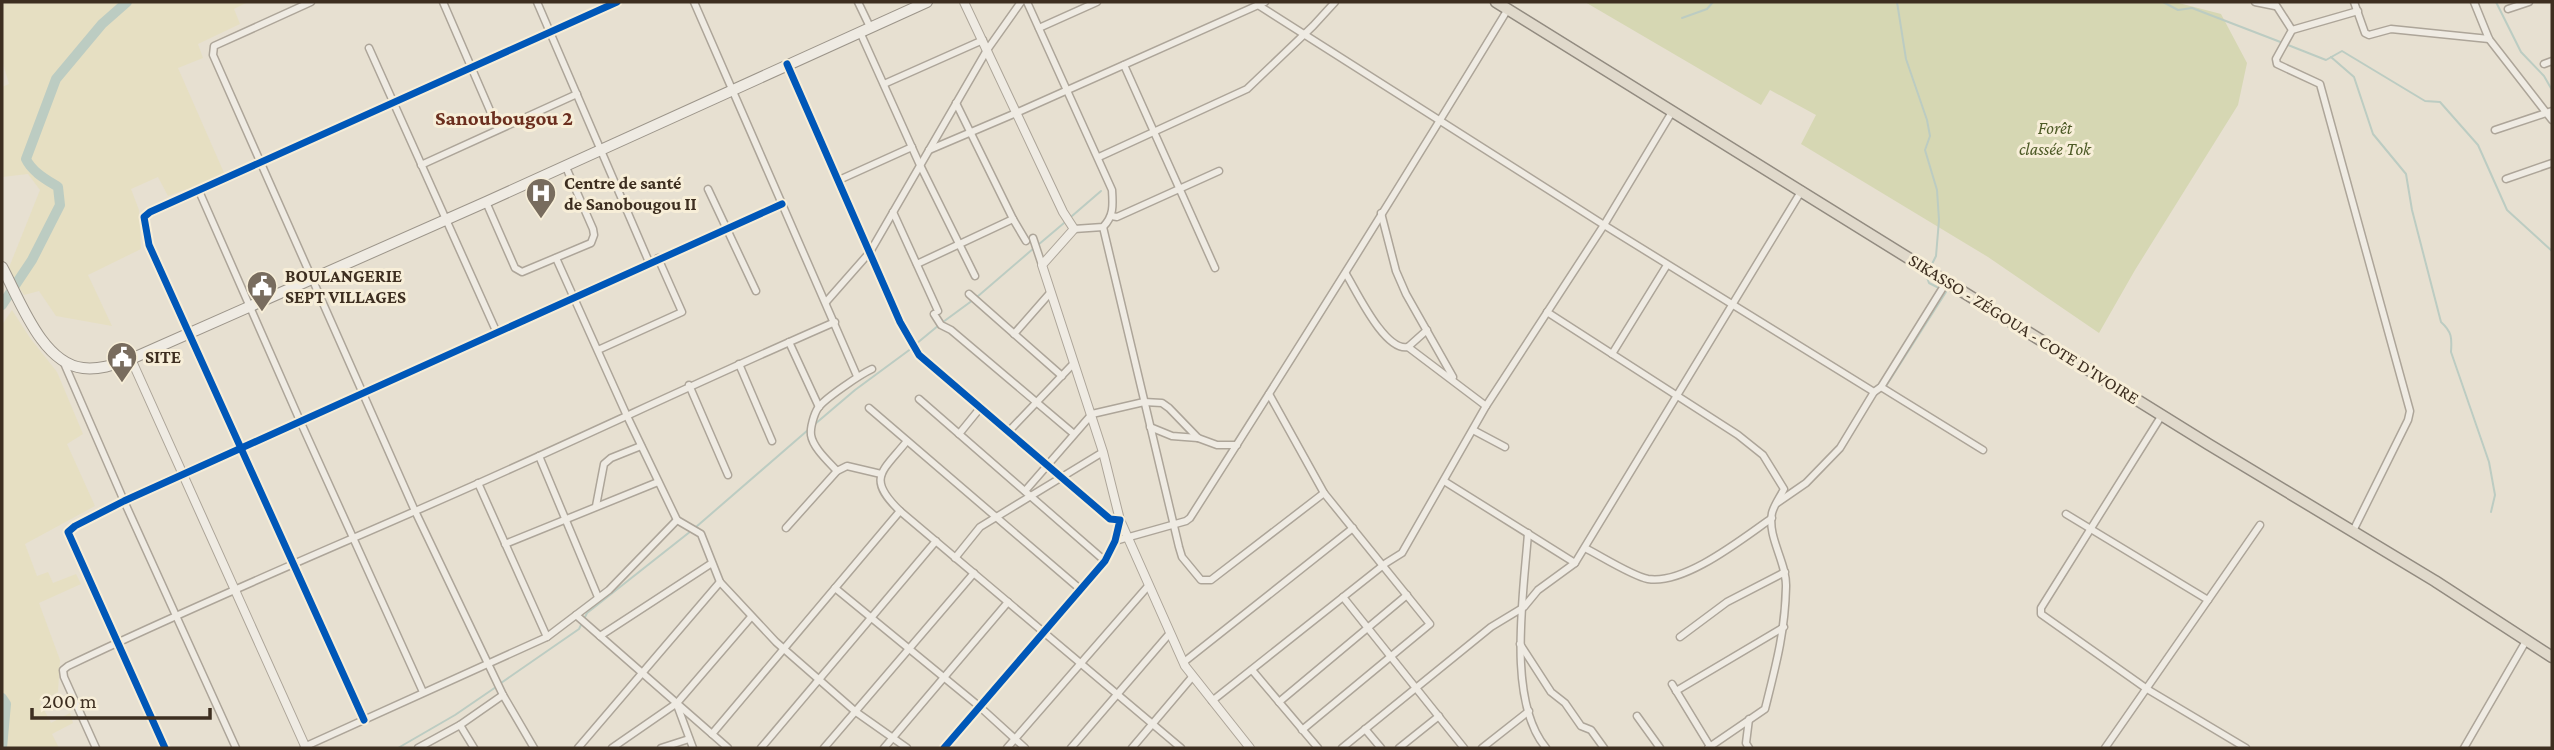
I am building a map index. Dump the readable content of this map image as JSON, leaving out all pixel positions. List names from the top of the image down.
{
  "streets": {
    "highway": ["SIKASSO - ZÉGOUA - COTE D'IVOIRE"]
  },
  "districts": ["Sanoubougou 2"],
  "parks": ["Forêt classée Tok"],
  "places": {
    "hospital": ["Centre de santé de Sanobougou II"],
    "public building": ["BOULANGERIE SEPT VILLAGES", "SITE"]
  },
  "scale_bar": "200 m"
}
